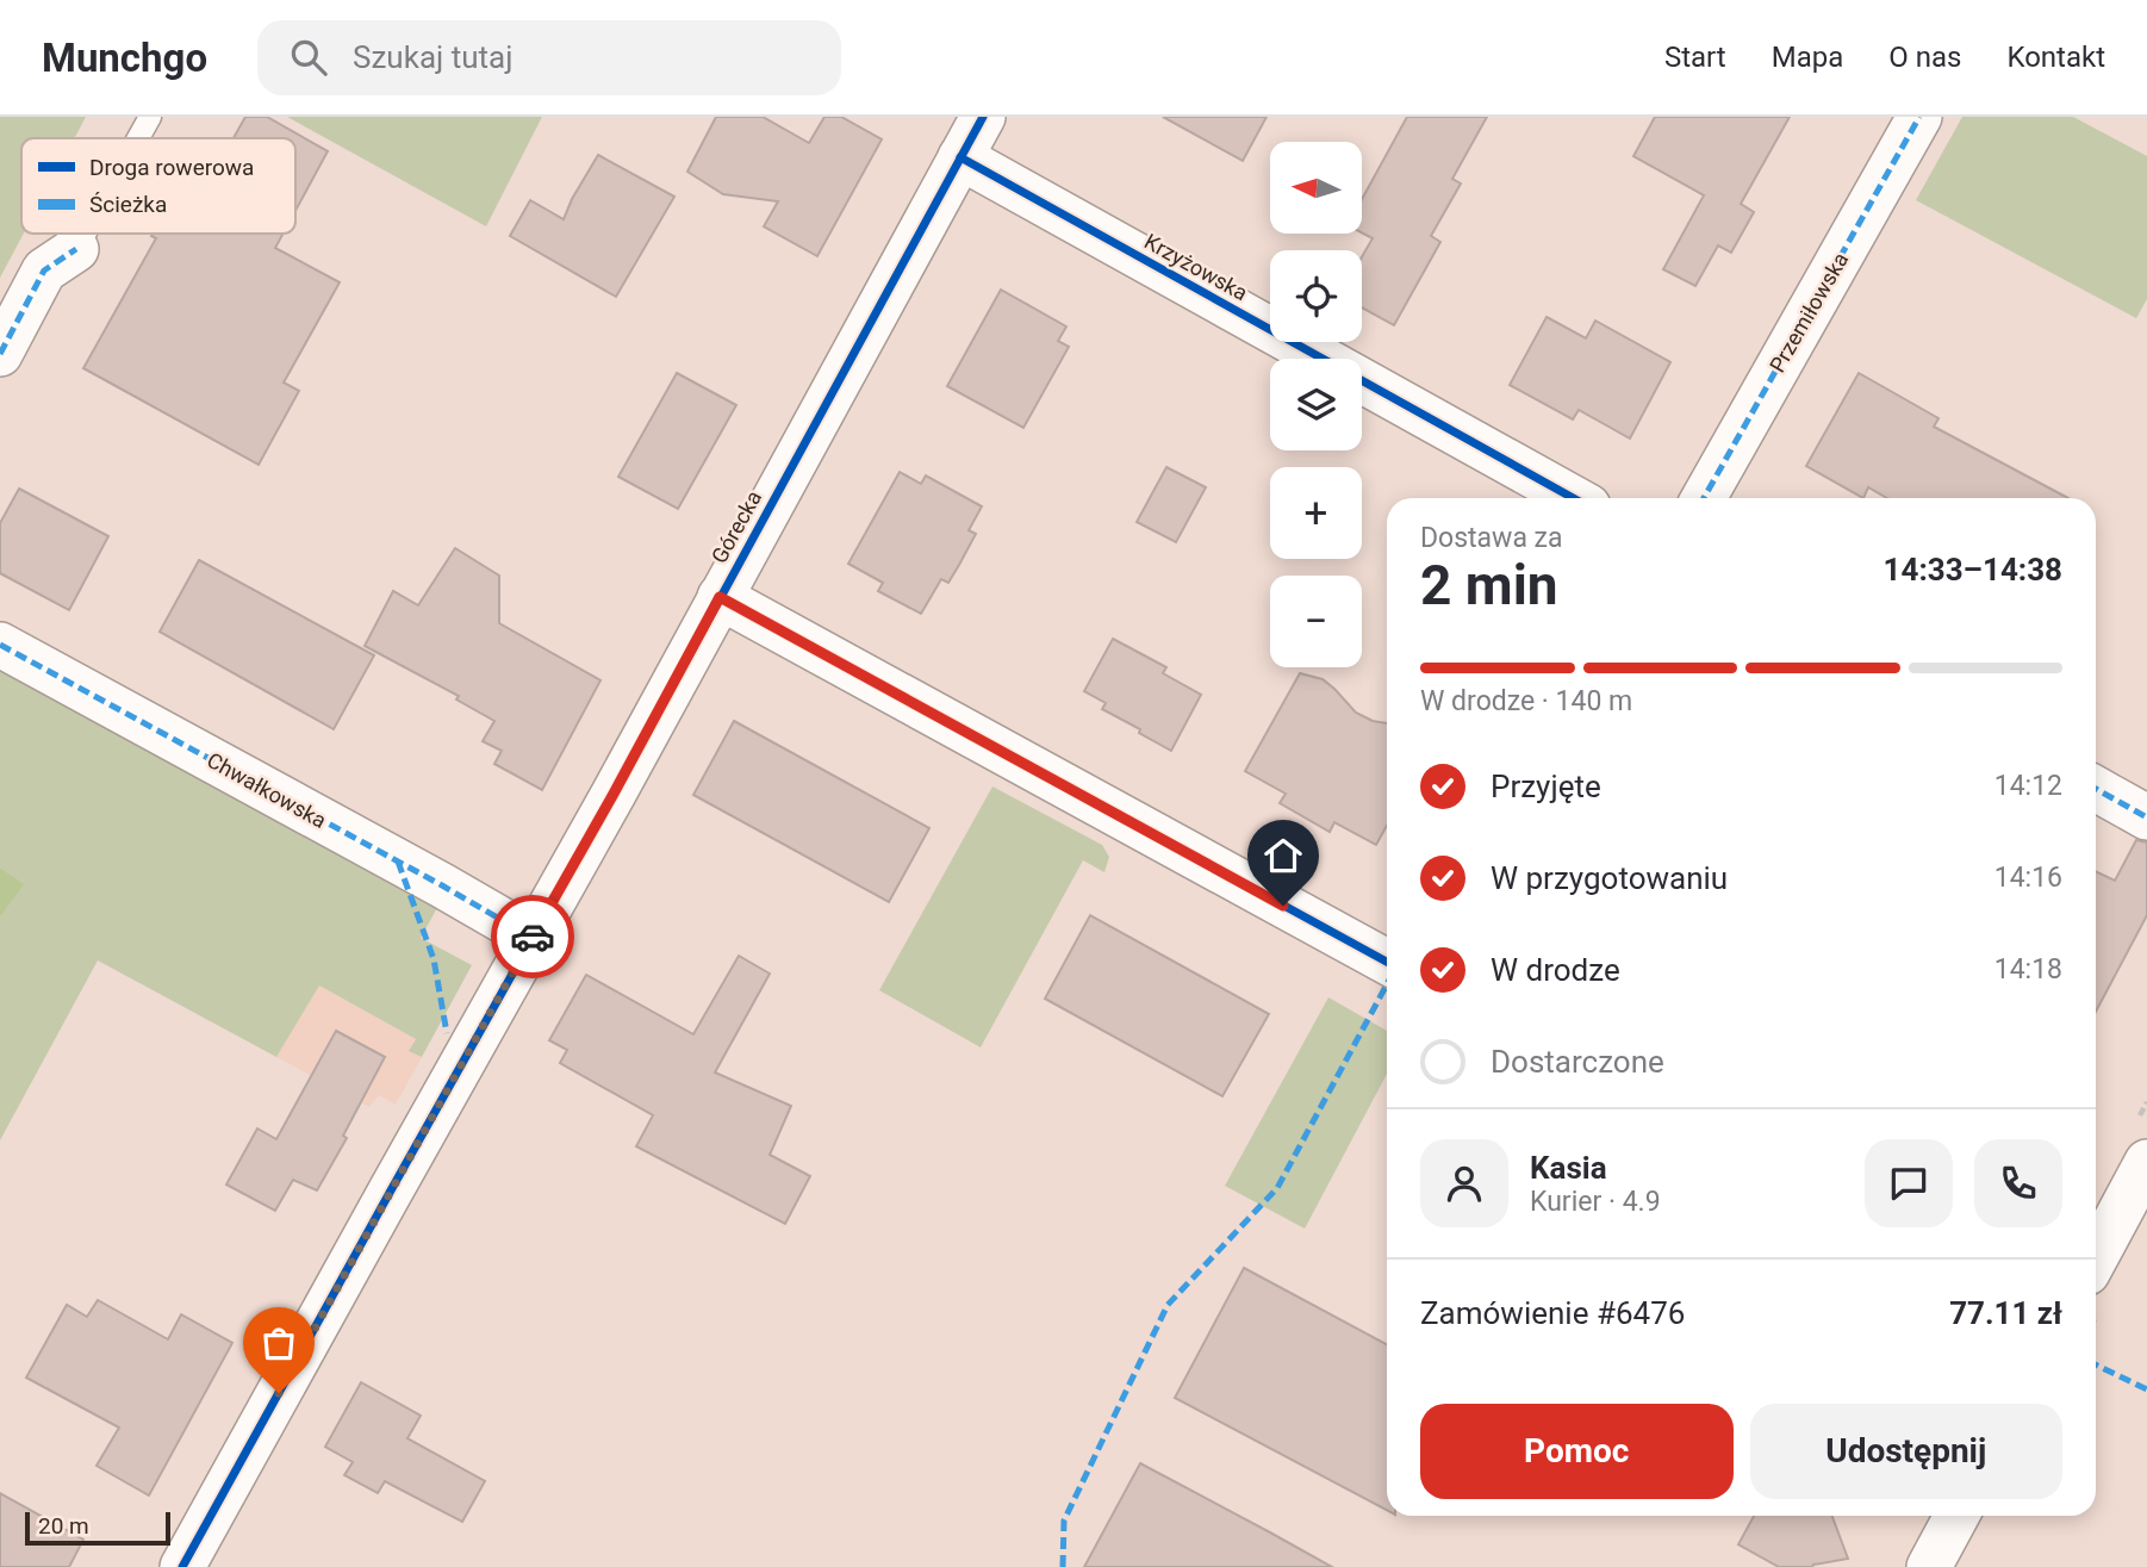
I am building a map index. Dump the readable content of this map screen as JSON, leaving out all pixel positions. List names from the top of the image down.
{
  "streets": {
    "street": [
      "Krzyżowska",
      "Przemiłowska",
      "Górecka",
      "Chwałkowska"
    ]
  },
  "crossings": [
    ["Krzyżowska", "Górecka"],
    ["Górecka", "Chwałkowska"]
  ],
  "legend": ["Droga rowerowa", "Ścieżka"],
  "scale_bar": "20 m",
  "north": "left",
  "page": {
    "header": "Munchgo",
    "search": "Szukaj tutaj",
    "nav": [
      "Start",
      "Mapa",
      "O nas",
      "Kontakt"
    ],
    "map_buttons": ["+", "−"],
    "heading": ["2 min", "Dostawa za", "14:33–14:38"],
    "panel": [
      "Kasia",
      "Kurier · 4.9",
      "Zamówienie #6476",
      "77.11 zł"
    ],
    "bar": "W drodze · 140 m",
    "list": [
      ["Przyjęte", "14:12"],
      ["W przygotowaniu", "14:16"],
      ["W drodze", "14:18"],
      "Dostarczone"
    ],
    "buttons": ["Pomoc", "Udostępnij"],
    "scale": "20 m"
  }
}
